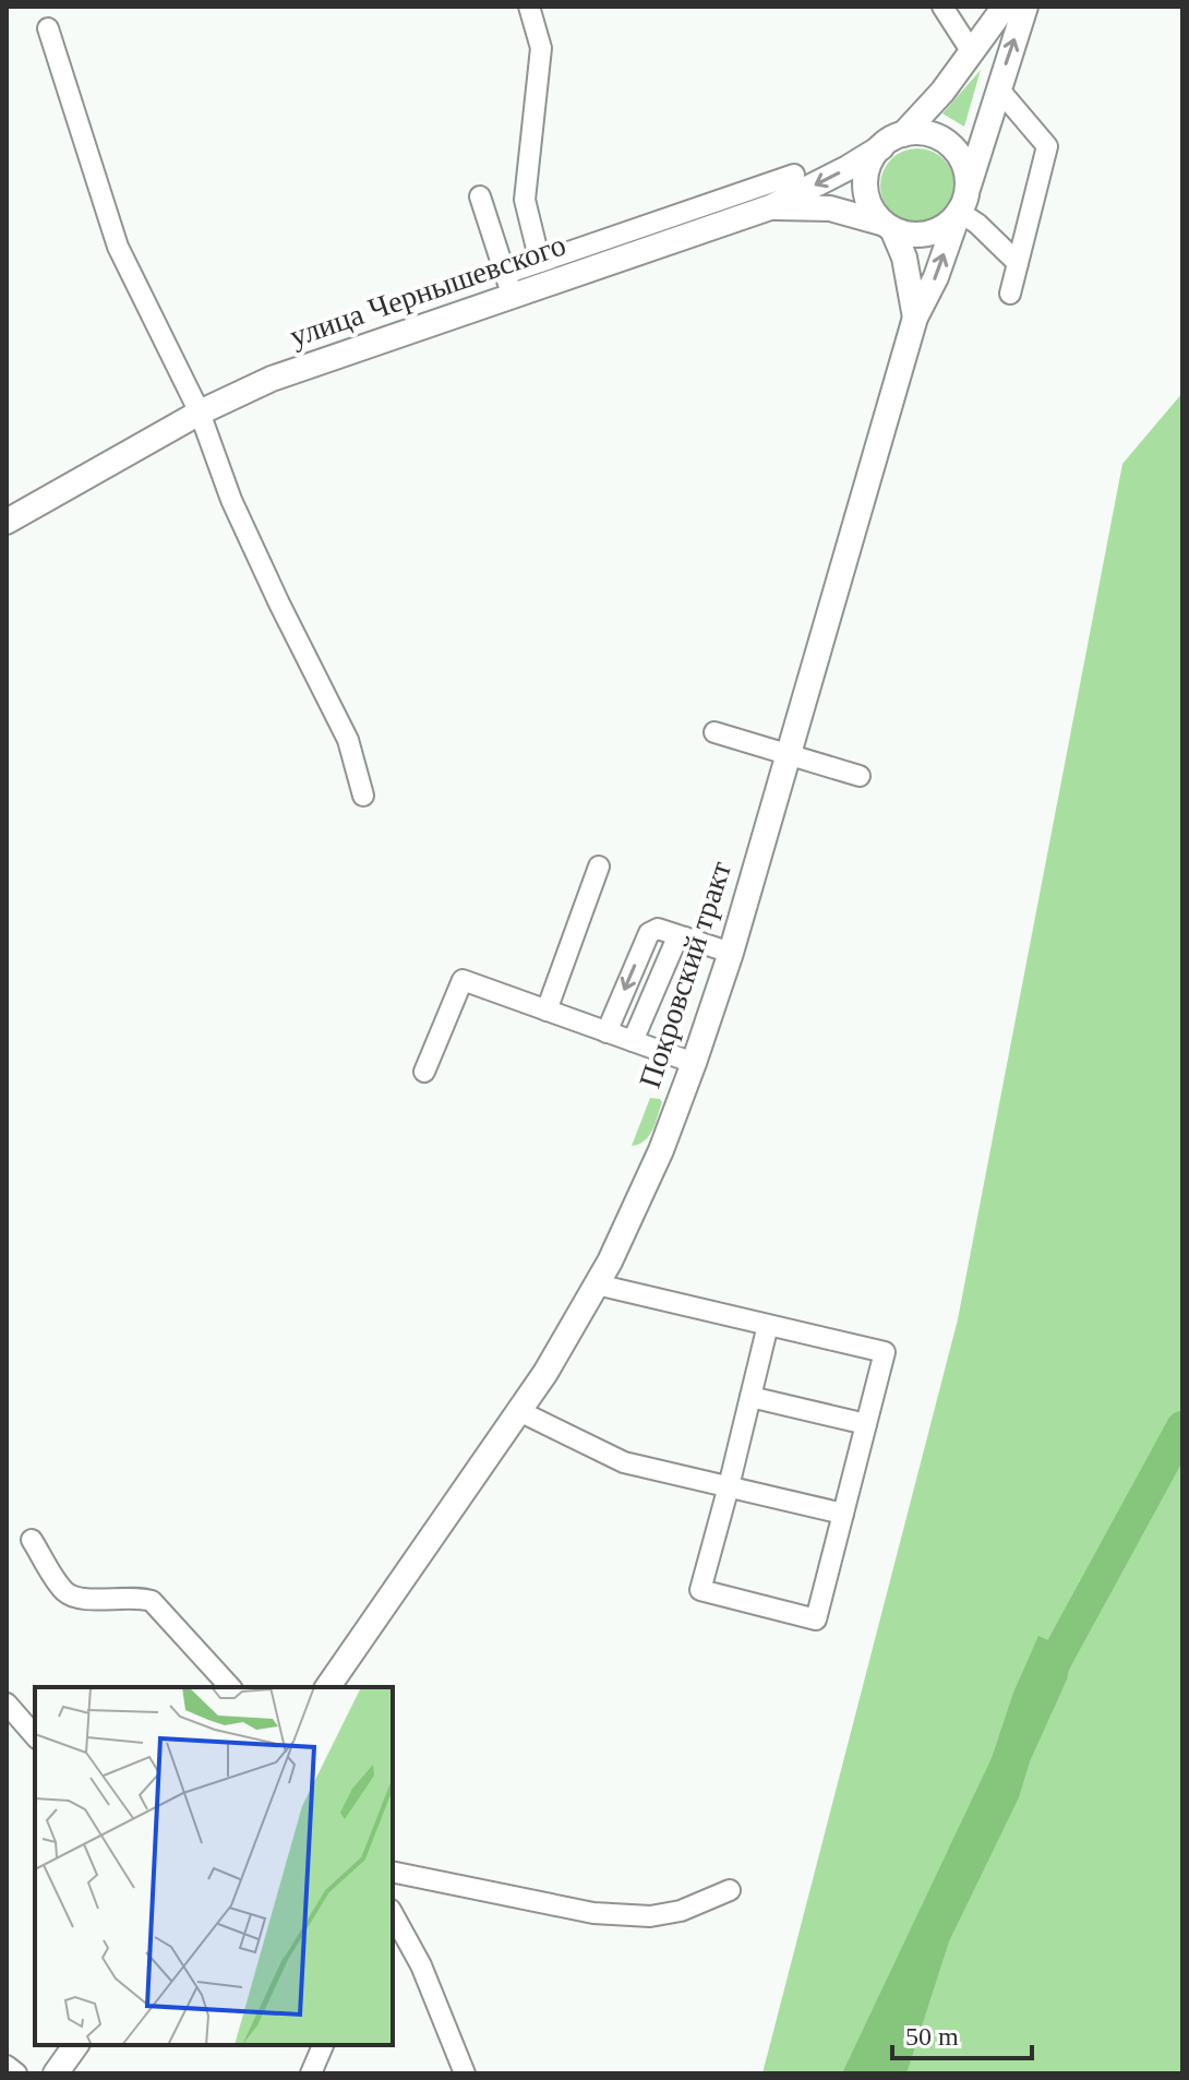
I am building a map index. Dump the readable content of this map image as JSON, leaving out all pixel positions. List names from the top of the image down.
{
  "streets": {
    "main road": ["улица Чернышевского", "Покровский тракт"]
  },
  "crossings": [
    ["улица Чернышевского", "Покровский тракт"]
  ],
  "scale_bar": "50 m"
}
